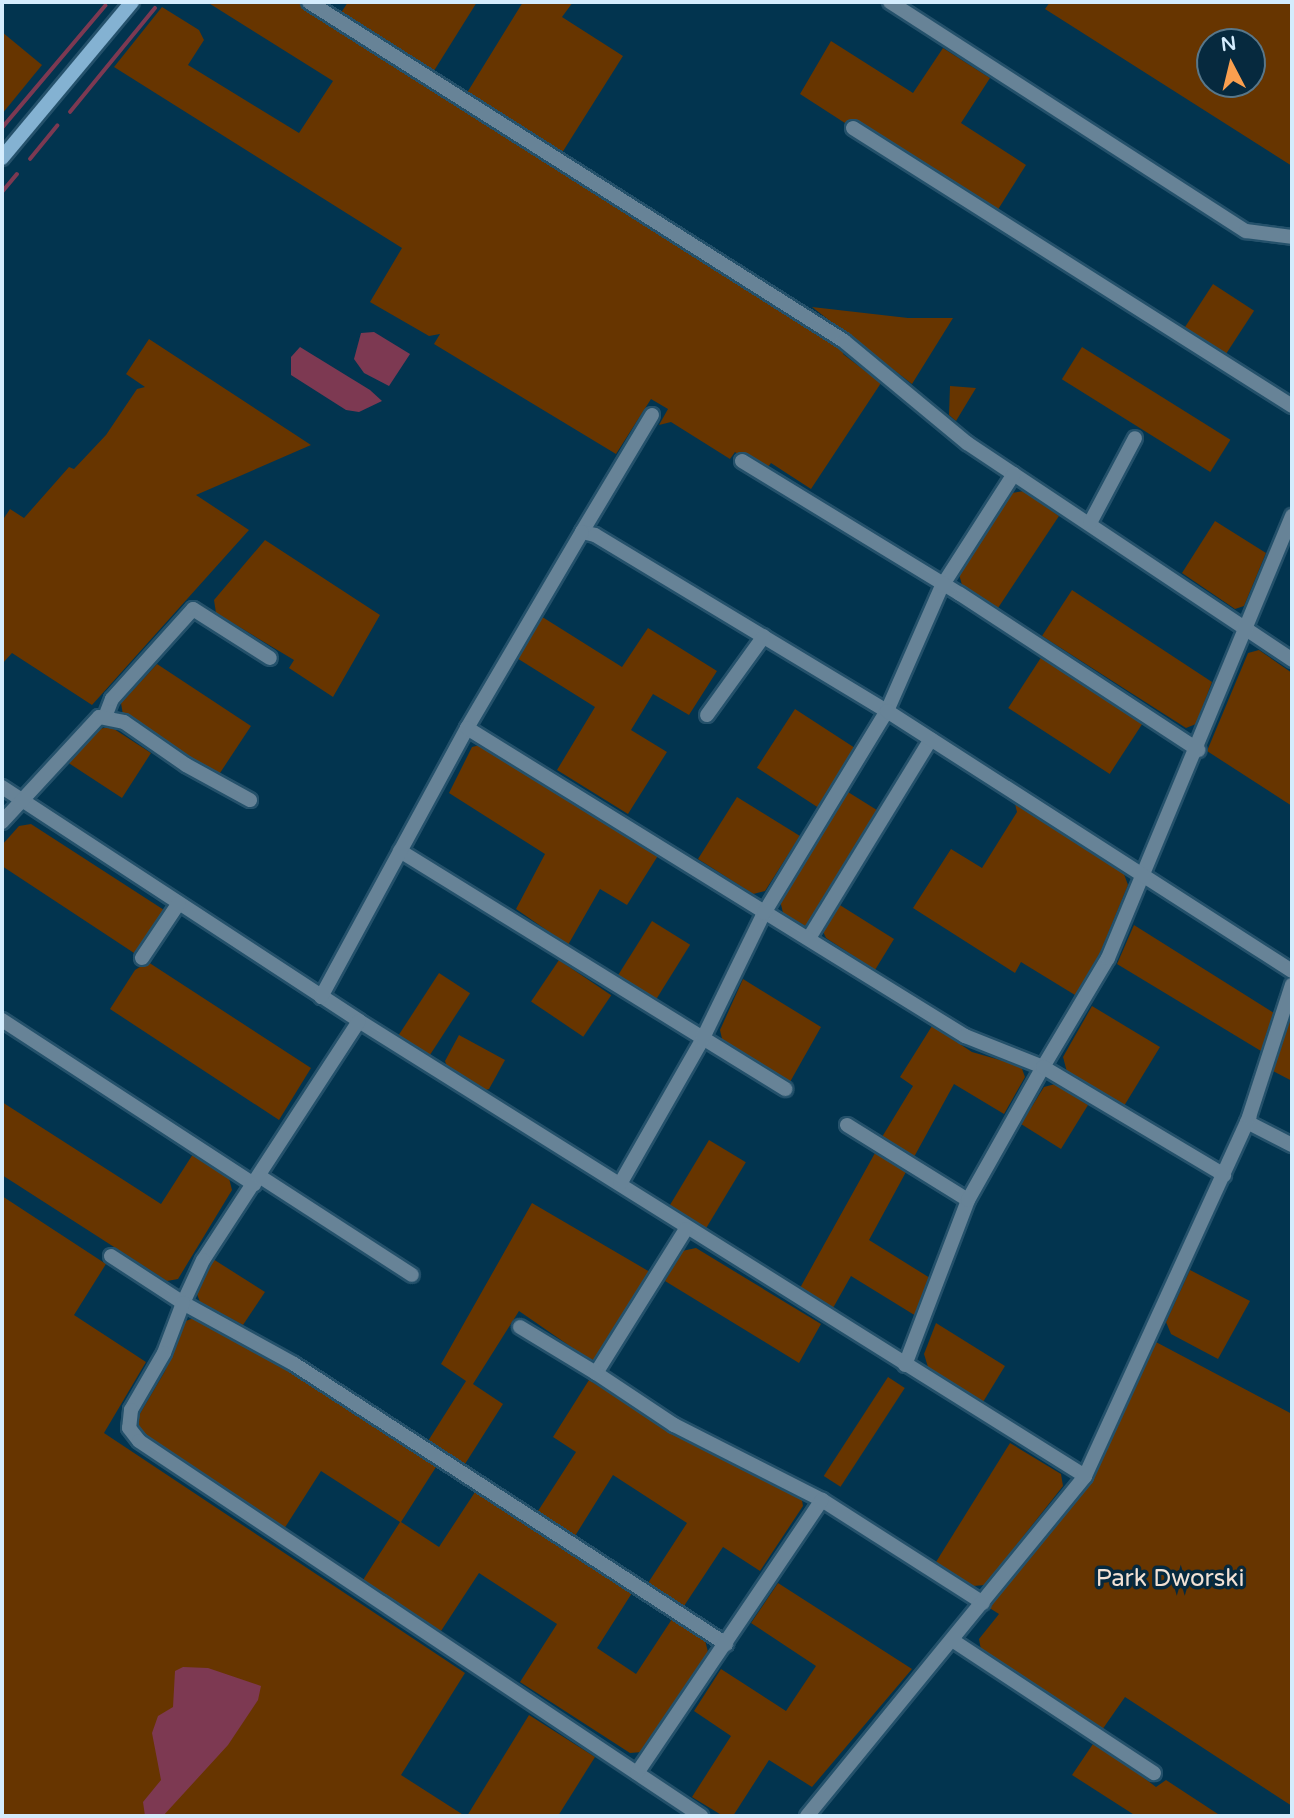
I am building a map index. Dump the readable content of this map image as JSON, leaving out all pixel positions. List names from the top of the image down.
{
  "parks": ["Park Dworski"],
  "north": "top"
}
